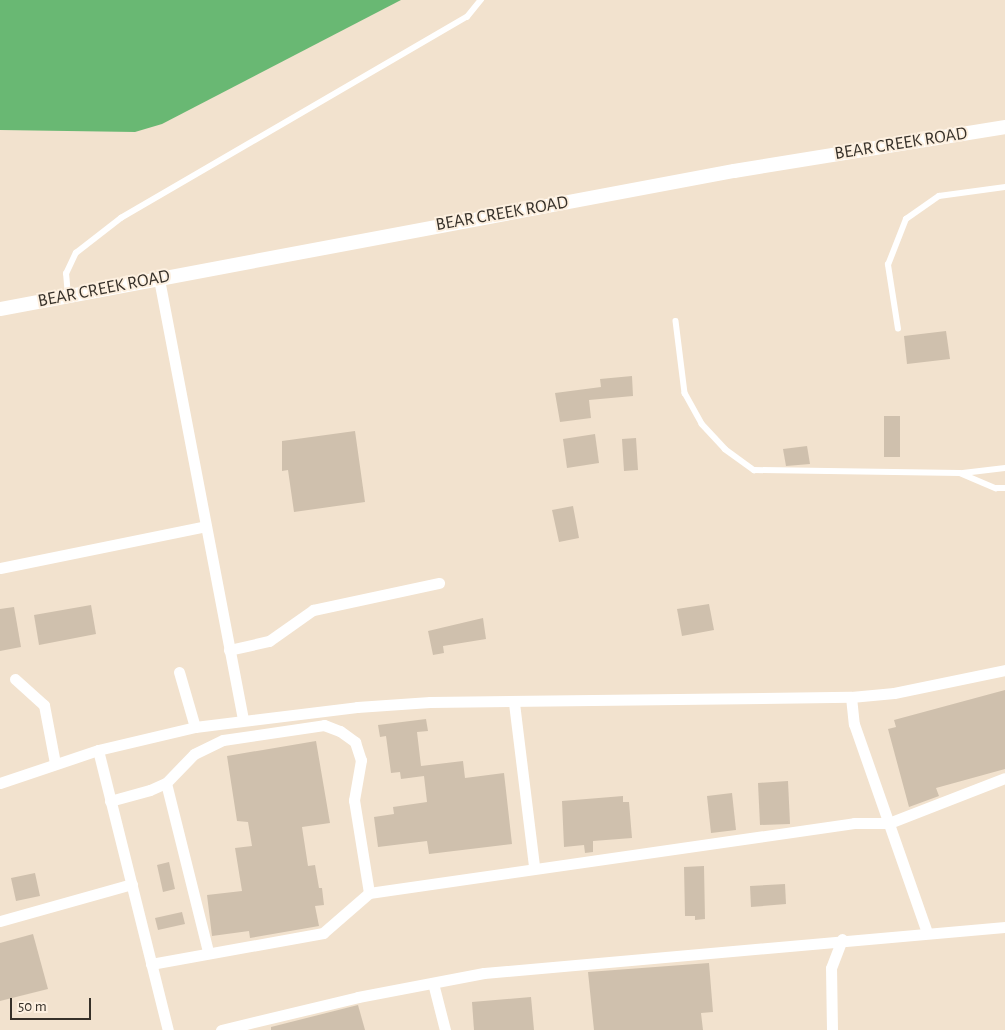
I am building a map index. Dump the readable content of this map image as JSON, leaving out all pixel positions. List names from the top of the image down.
{
  "streets": {
    "street": ["BEAR CREEK ROAD"]
  },
  "scale_bar": "50 m"
}
